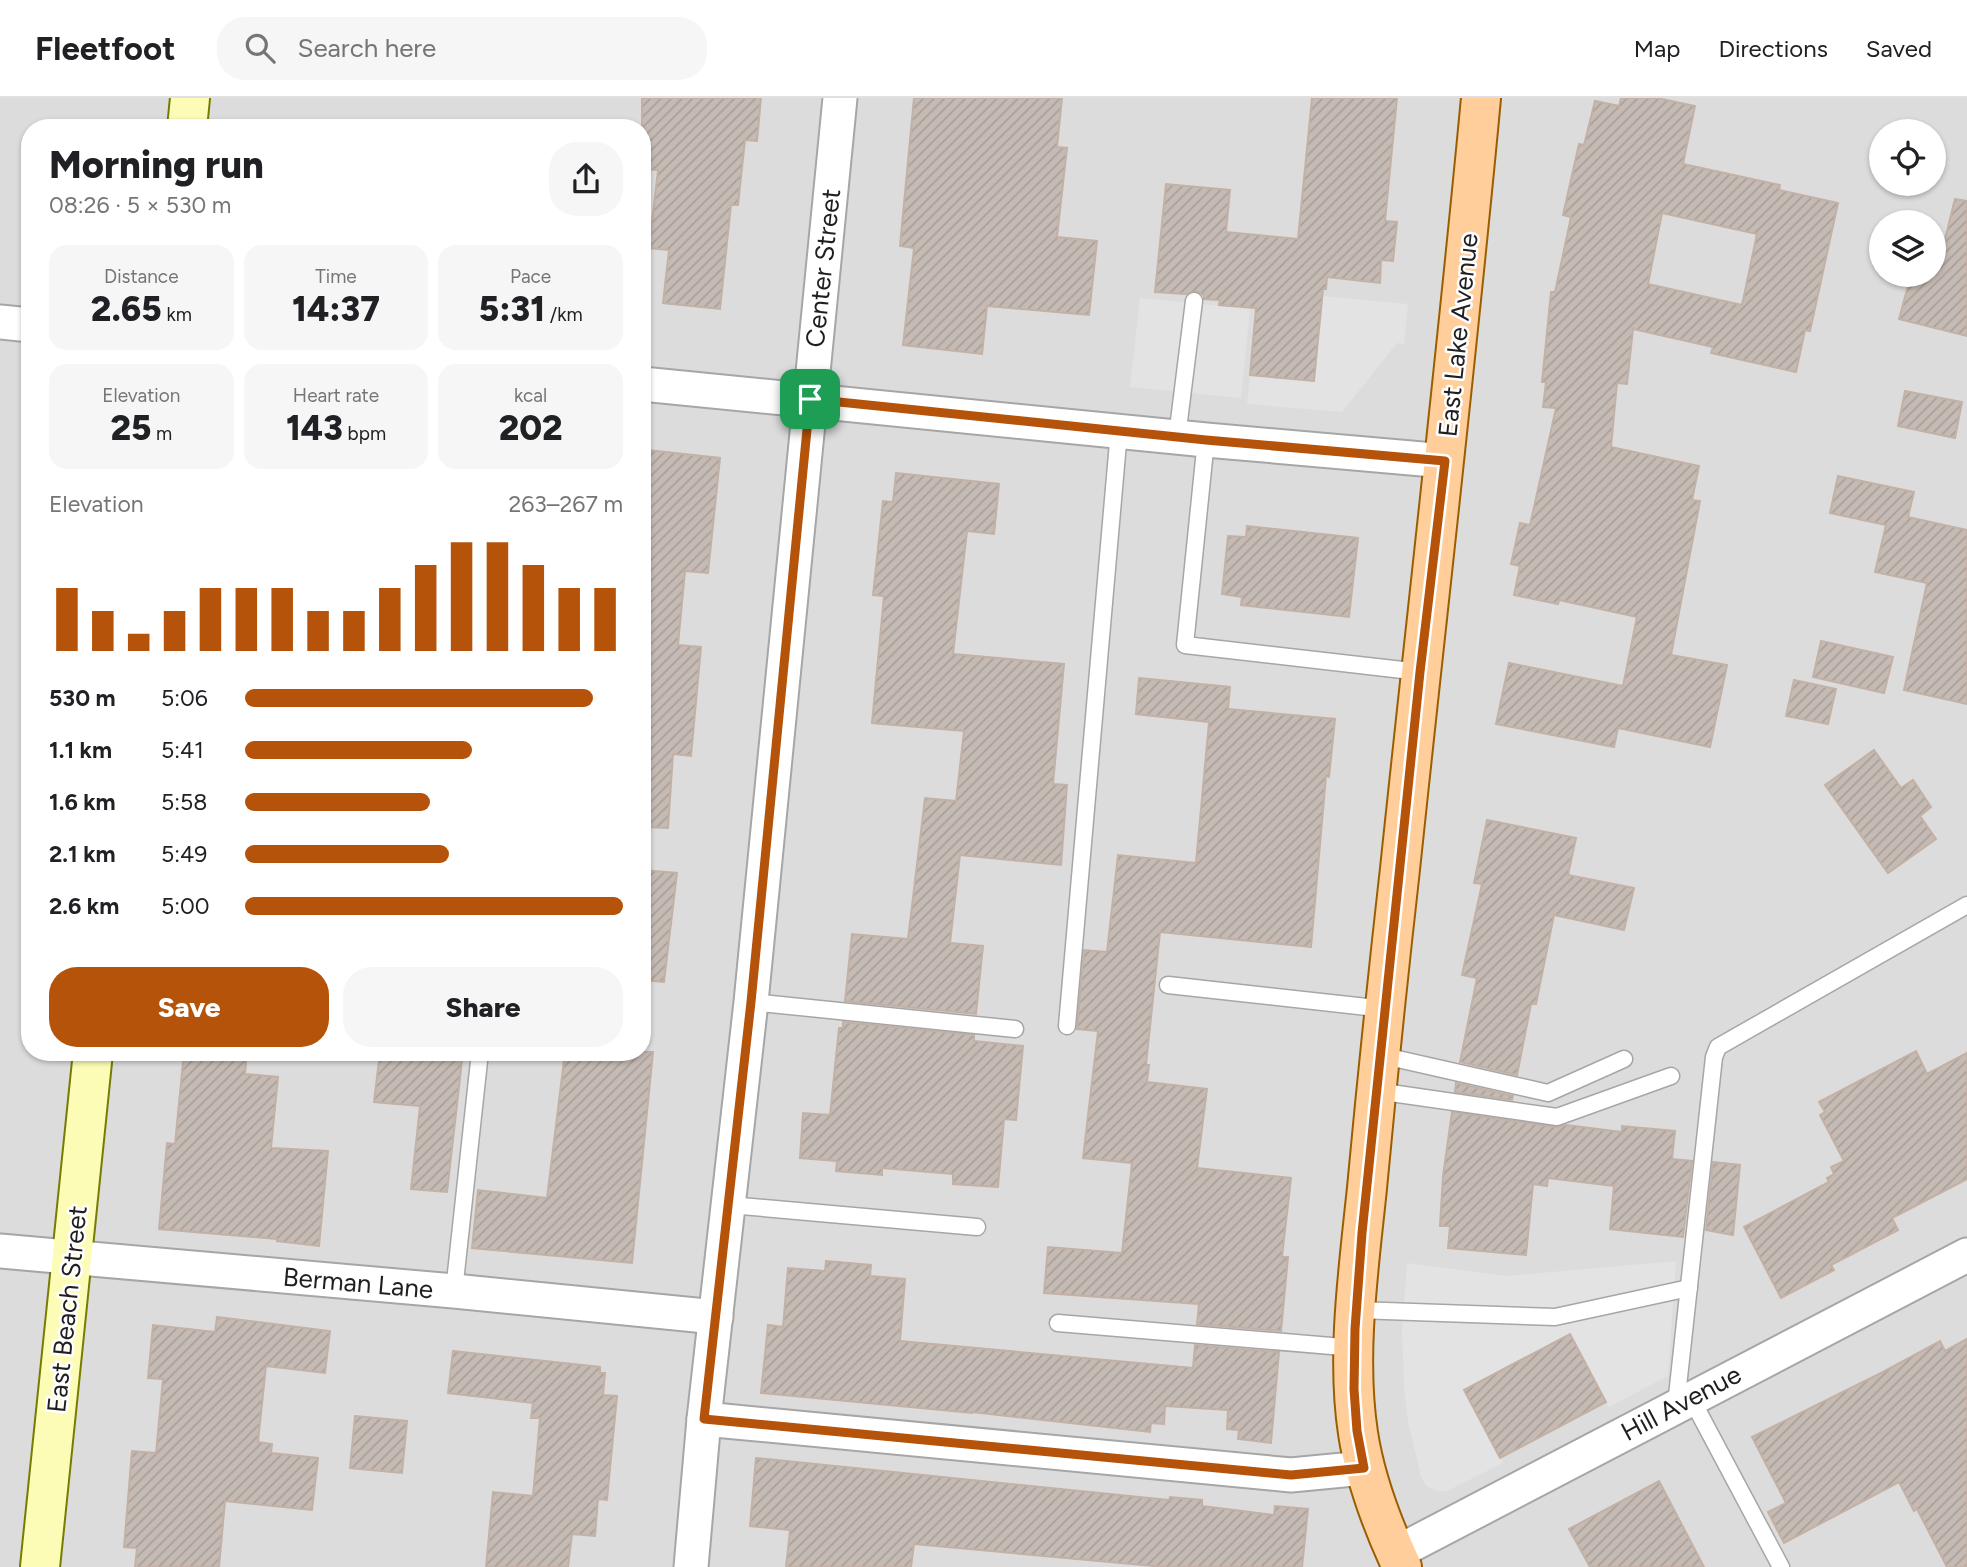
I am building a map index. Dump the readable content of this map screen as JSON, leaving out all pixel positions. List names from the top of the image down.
{
  "streets": {
    "main road": ["East Lake Avenue"],
    "street": [
      "Center Street",
      "Berman Lane",
      "East Beach Street",
      "Hill Avenue"
    ]
  },
  "crossings": [
    ["Center Street", "Berman Lane"],
    ["East Lake Avenue", "Hill Avenue"],
    ["Berman Lane", "East Beach Street"]
  ],
  "page": {
    "header": "Fleetfoot",
    "search": "Search here",
    "nav": ["Map", "Directions", "Saved"],
    "heading": ["Morning run", "08:26 · 5 × 530 m"],
    "stats": [
      ["Distance", "2.65 km"],
      ["Time", "14:37"],
      ["Pace", "5:31 /km"],
      ["Elevation", "25 m"],
      ["Heart rate", "143 bpm"],
      ["kcal", "202"]
    ],
    "chart": ["Elevation", "263–267 m"],
    "list": [
      {
        "name": "530 m",
        "note": "5:06"
      },
      {
        "name": "1.1 km",
        "note": "5:41"
      },
      {
        "name": "1.6 km",
        "note": "5:58"
      },
      {
        "name": "2.1 km",
        "note": "5:49"
      },
      {
        "name": "2.6 km",
        "note": "5:00"
      }
    ],
    "buttons": ["Save", "Share"]
  }
}
